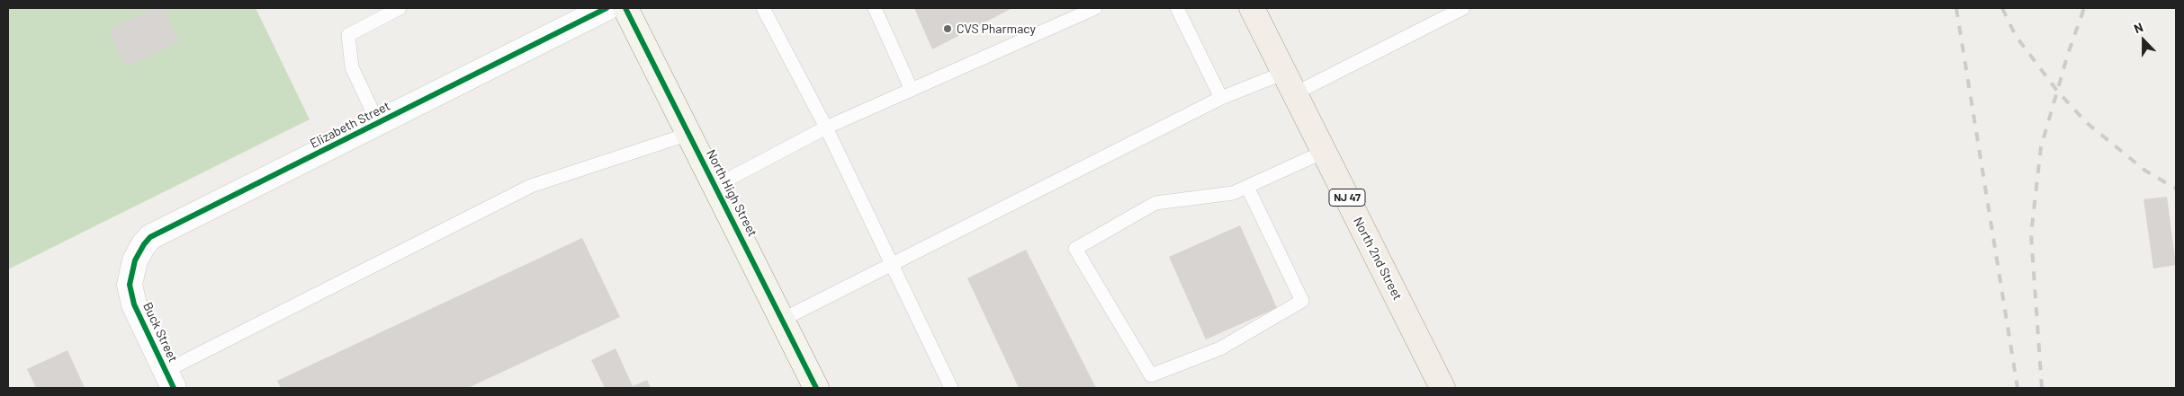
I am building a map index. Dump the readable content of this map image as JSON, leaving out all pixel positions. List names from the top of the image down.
{
  "streets": {
    "main road": ["NJ 47", "North 2nd Street"],
    "street": ["Elizabeth Street", "North High Street", "Buck Street"]
  },
  "crossings": [
    ["Elizabeth Street", "Buck Street"]
  ],
  "places": ["CVS Pharmacy"],
  "north": "top"
}
